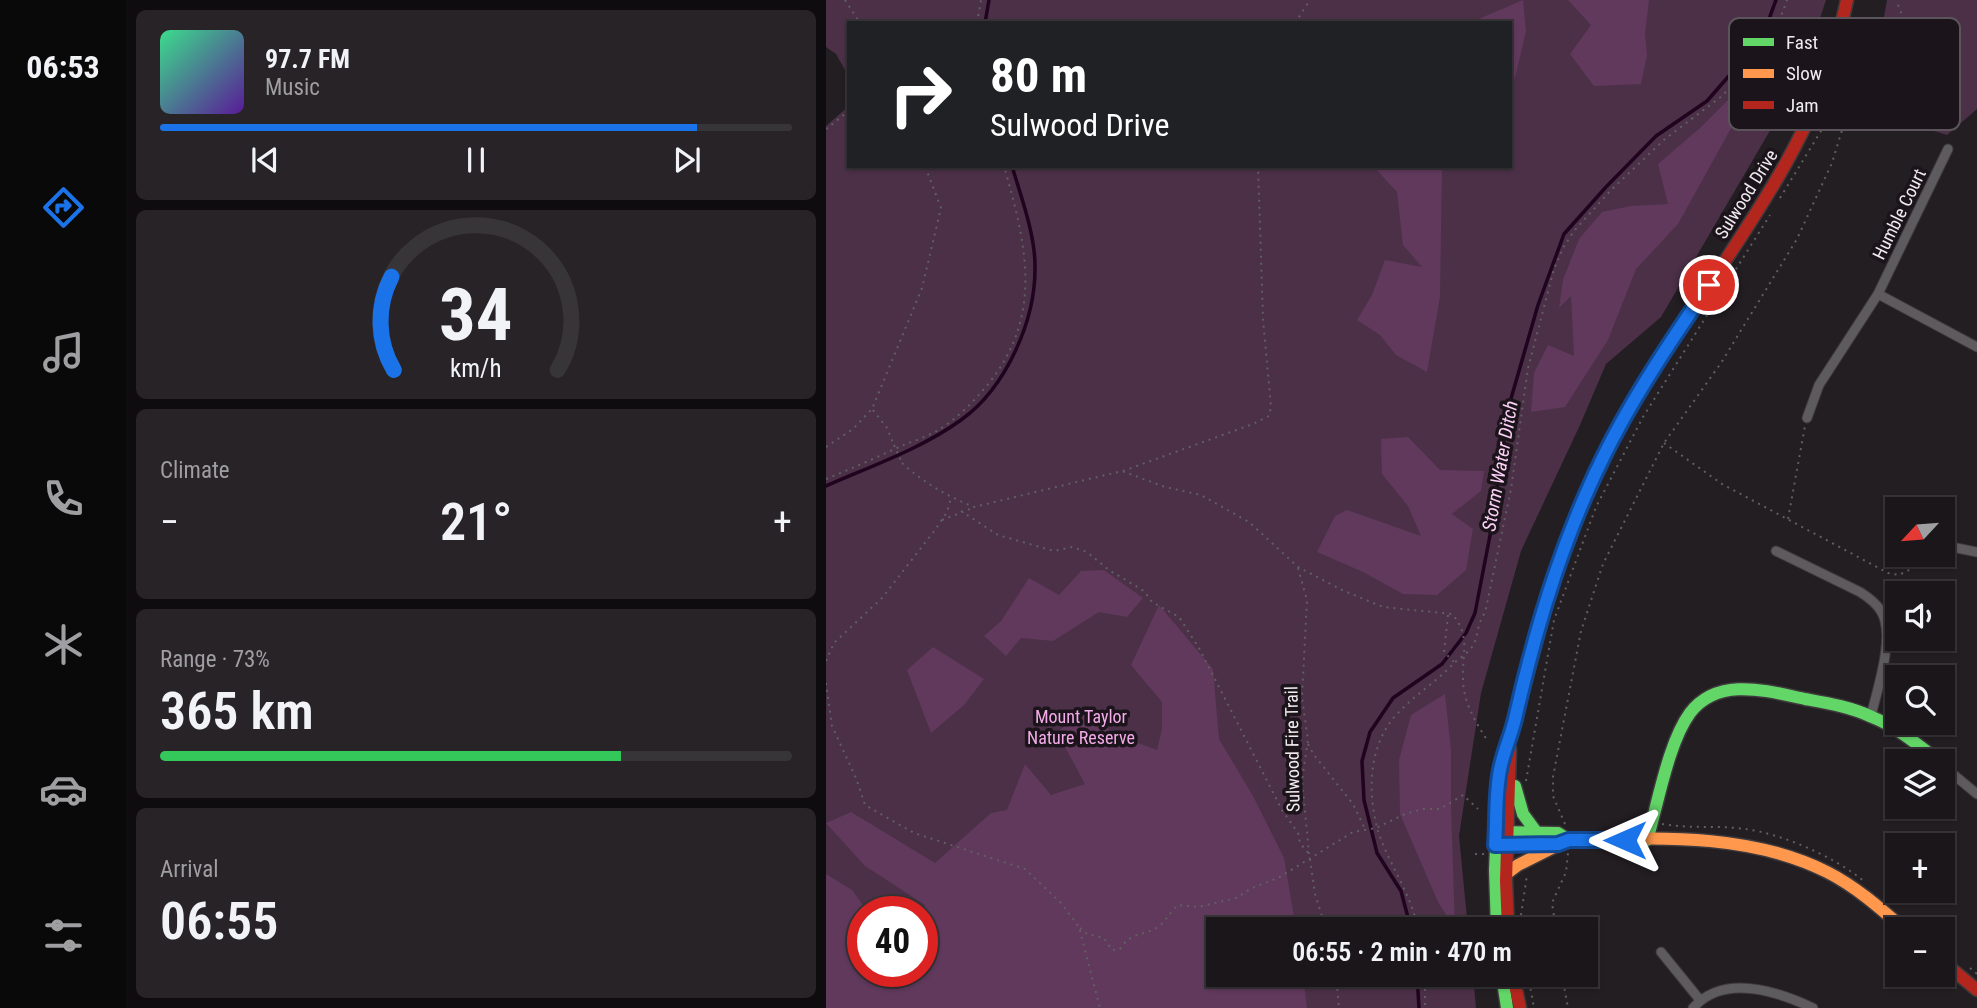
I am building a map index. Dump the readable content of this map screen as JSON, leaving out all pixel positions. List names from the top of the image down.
{
  "streets": {
    "main road": ["Sulwood Drive"],
    "street": ["Humble Court"],
    "path": ["Sulwood Fire Trail"]
  },
  "water": ["Storm Water Ditch"],
  "parks": ["Mount Taylor Nature Reserve"],
  "legend": ["Fast", "Slow", "Jam"],
  "north": "bottom left",
  "page": {
    "tabs": "06:53",
    "turn": ["80 m", "Sulwood Drive"],
    "song": ["97.7 FM", "Music"],
    "tile": [
      "Climate",
      ["Range · 73%", "365 km"],
      ["Arrival", "06:55"]
    ],
    "heat": ["−", "21°", "+"],
    "map_buttons": ["+", "−"],
    "limit": "40",
    "trip": "06:55 · 2 min · 470 m",
    "gauge": ["34", "km/h"]
  }
}
